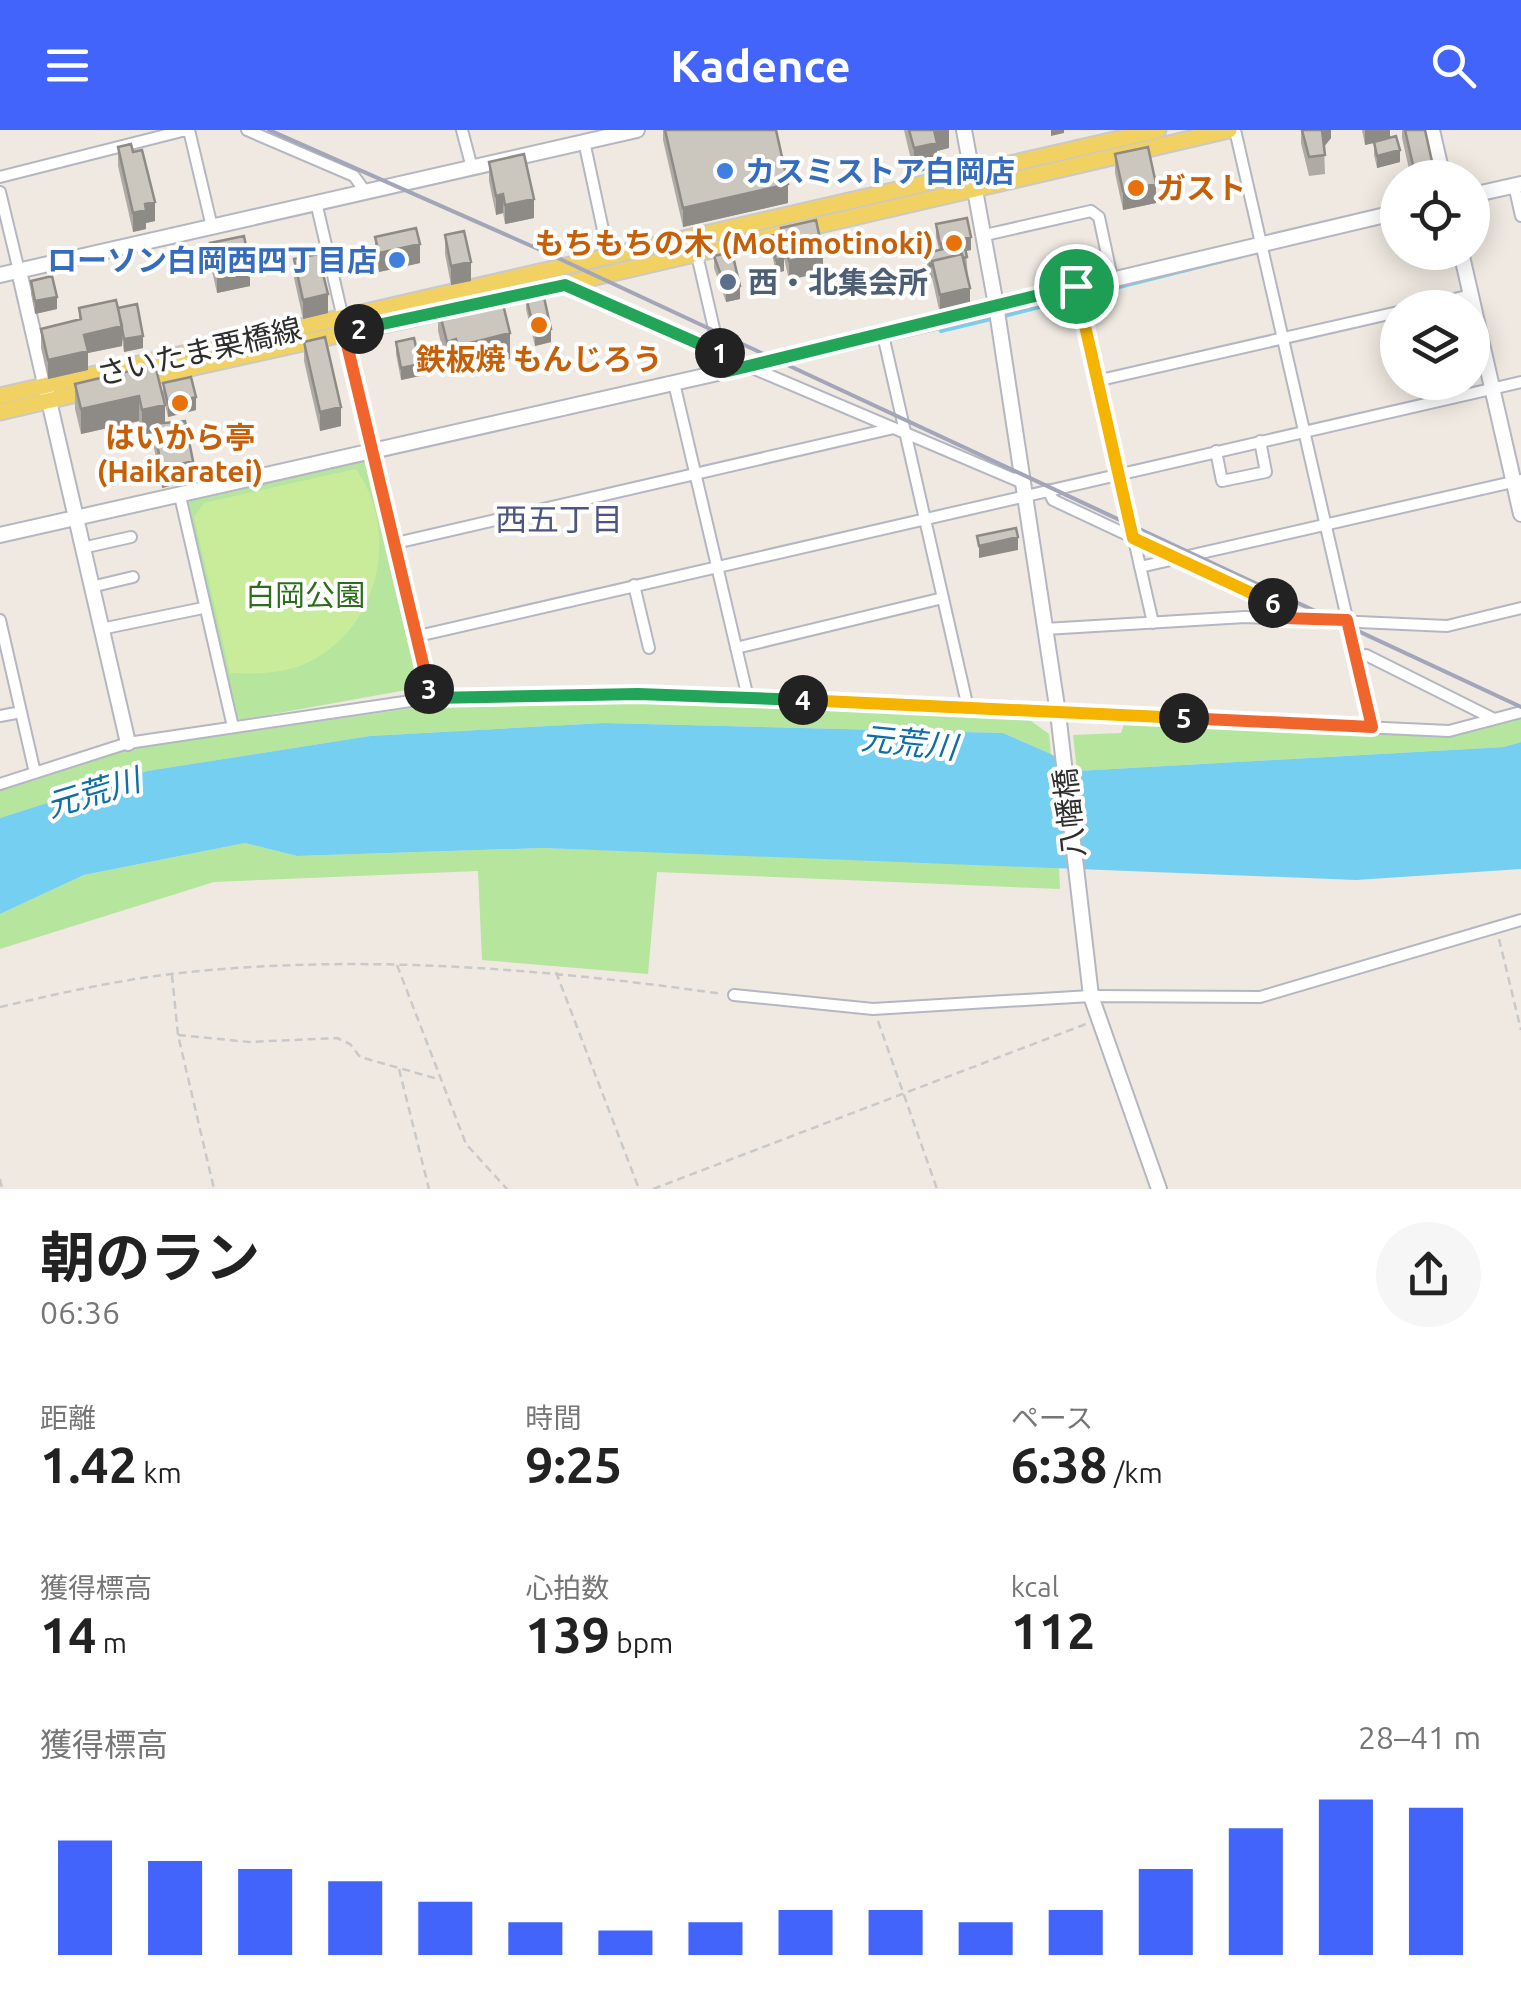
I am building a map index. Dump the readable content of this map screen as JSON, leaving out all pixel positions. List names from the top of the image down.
{
  "streets": {
    "main road": ["さいたま栗橋線"],
    "street": ["八幡橋"]
  },
  "crossings": [
    ["さいたま栗橋線", "八幡橋"]
  ],
  "districts": ["西五丁目"],
  "water": ["元荒川"],
  "parks": ["白岡公園"],
  "places": [
    "カスミストア白岡店",
    "ガスト",
    "もちもちの木 (Motimotinoki)",
    "ローソン白岡西四丁目店",
    "西・北集会所",
    "鉄板焼 もんじろう",
    "はいから亭 (Haikaratei)"
  ],
  "page": {
    "header": "Kadence",
    "pins": [
      "2",
      "1",
      "6",
      "3",
      "4",
      "5"
    ],
    "heading": ["朝のラン", "06:36"],
    "stats": [
      ["距離", "1.42 km"],
      ["時間", "9:25"],
      ["ペース", "6:38 /km"],
      ["獲得標高", "14 m"],
      ["心拍数", "139 bpm"],
      ["kcal", "112"]
    ],
    "chart": ["獲得標高", "28–41 m"]
  }
}
